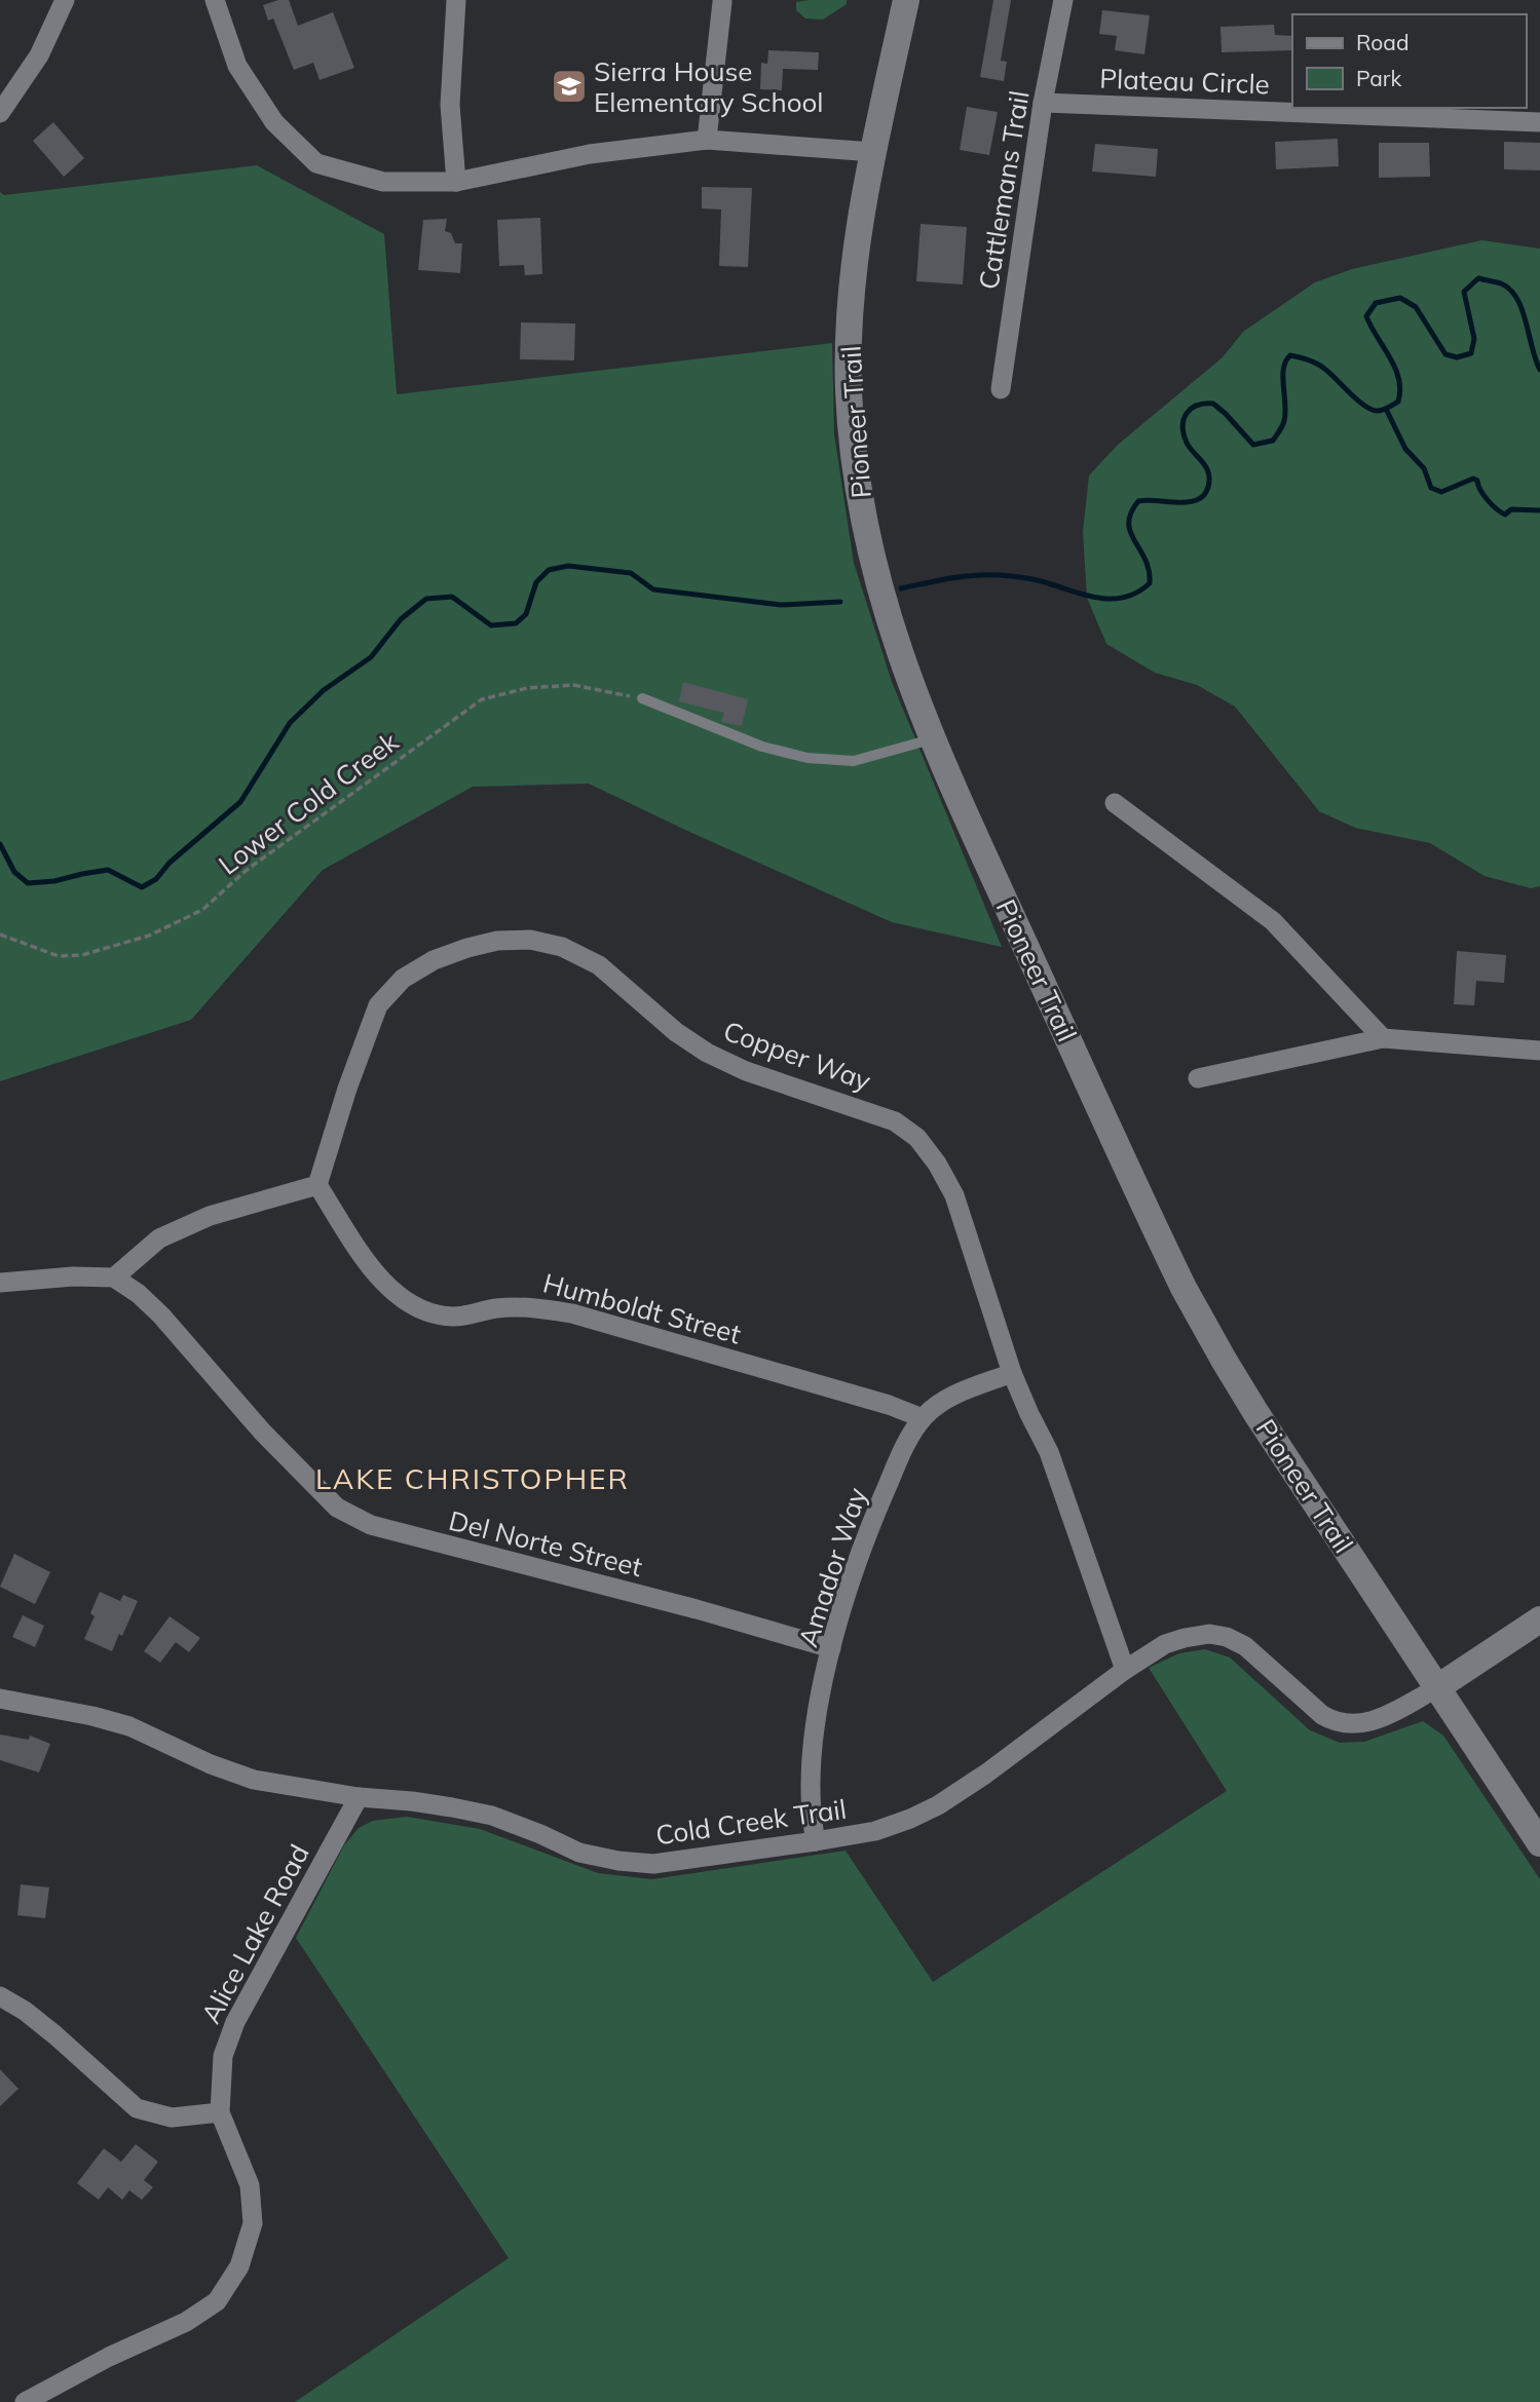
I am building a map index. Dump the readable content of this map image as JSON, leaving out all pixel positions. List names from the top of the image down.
{
  "streets": {
    "main road": ["Pioneer Trail"],
    "street": [
      "Plateau Circle",
      "Cattlemans Trail",
      "Copper Way",
      "Humboldt Street",
      "Del Norte Street",
      "Amador Way",
      "Cold Creek Trail",
      "Alice Lake Road"
    ],
    "path": ["Lower Cold Creek"]
  },
  "crossings": [
    ["Plateau Circle", "Cattlemans Trail"],
    ["Pioneer Trail", "Cold Creek Trail"],
    ["Copper Way", "Humboldt Street"],
    ["Copper Way", "Amador Way"],
    ["Copper Way", "Cold Creek Trail"],
    ["Humboldt Street", "Amador Way"],
    ["Del Norte Street", "Amador Way"],
    ["Amador Way", "Cold Creek Trail"],
    ["Cold Creek Trail", "Alice Lake Road"]
  ],
  "districts": ["LAKE CHRISTOPHER"],
  "places": {
    "school or university": ["Sierra House Elementary School"]
  },
  "legend": ["Road", "Park"]
}
